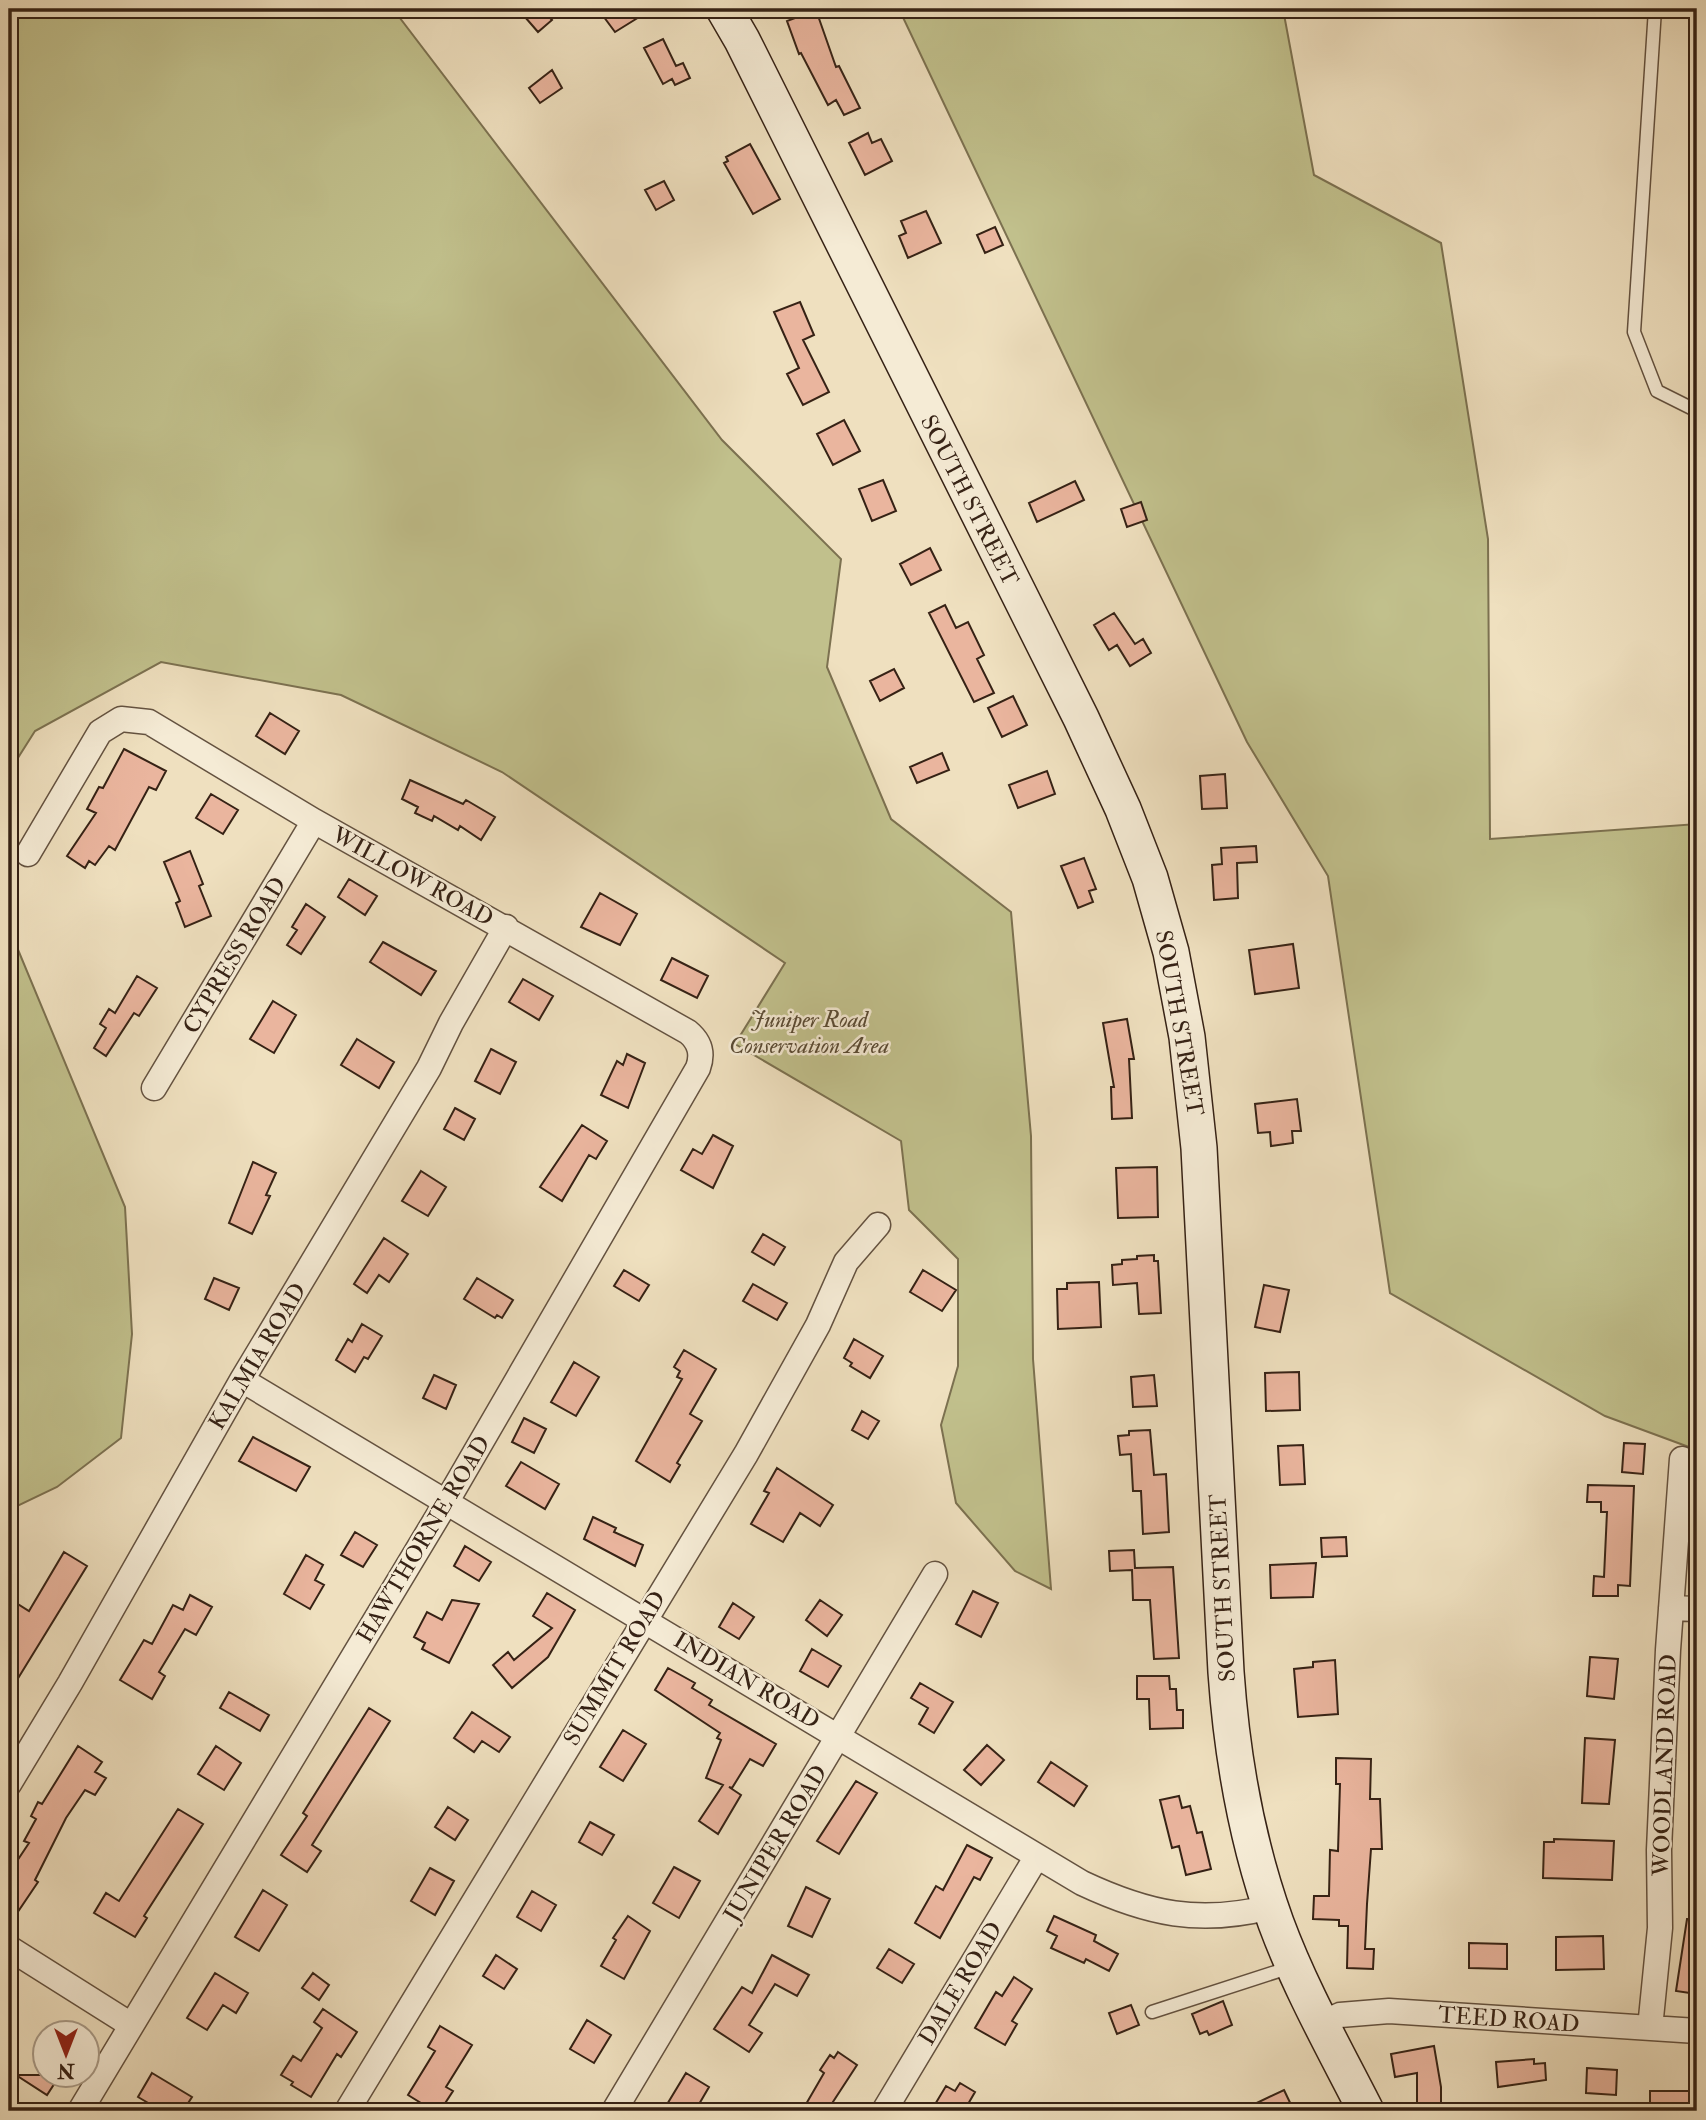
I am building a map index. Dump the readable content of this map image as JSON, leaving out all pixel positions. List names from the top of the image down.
{
  "streets": {
    "main road": ["SOUTH STREET"],
    "street": [
      "WILLOW ROAD",
      "CYPRESS ROAD",
      "KALMIA ROAD",
      "HAWTHORNE ROAD",
      "SUMMIT ROAD",
      "INDIAN ROAD",
      "WOODLAND ROAD",
      "JUNIPER ROAD",
      "DALE ROAD",
      "TEED ROAD"
    ]
  },
  "crossings": [
    ["SOUTH STREET", "INDIAN ROAD"],
    ["SOUTH STREET", "TEED ROAD"],
    ["WILLOW ROAD", "CYPRESS ROAD"],
    ["WILLOW ROAD", "KALMIA ROAD"],
    ["WILLOW ROAD", "HAWTHORNE ROAD"],
    ["KALMIA ROAD", "INDIAN ROAD"],
    ["HAWTHORNE ROAD", "INDIAN ROAD"],
    ["SUMMIT ROAD", "INDIAN ROAD"],
    ["INDIAN ROAD", "JUNIPER ROAD"],
    ["INDIAN ROAD", "DALE ROAD"],
    ["WOODLAND ROAD", "TEED ROAD"]
  ],
  "parks": ["Juniper Road Conservation Area"],
  "north": "bottom"
}
